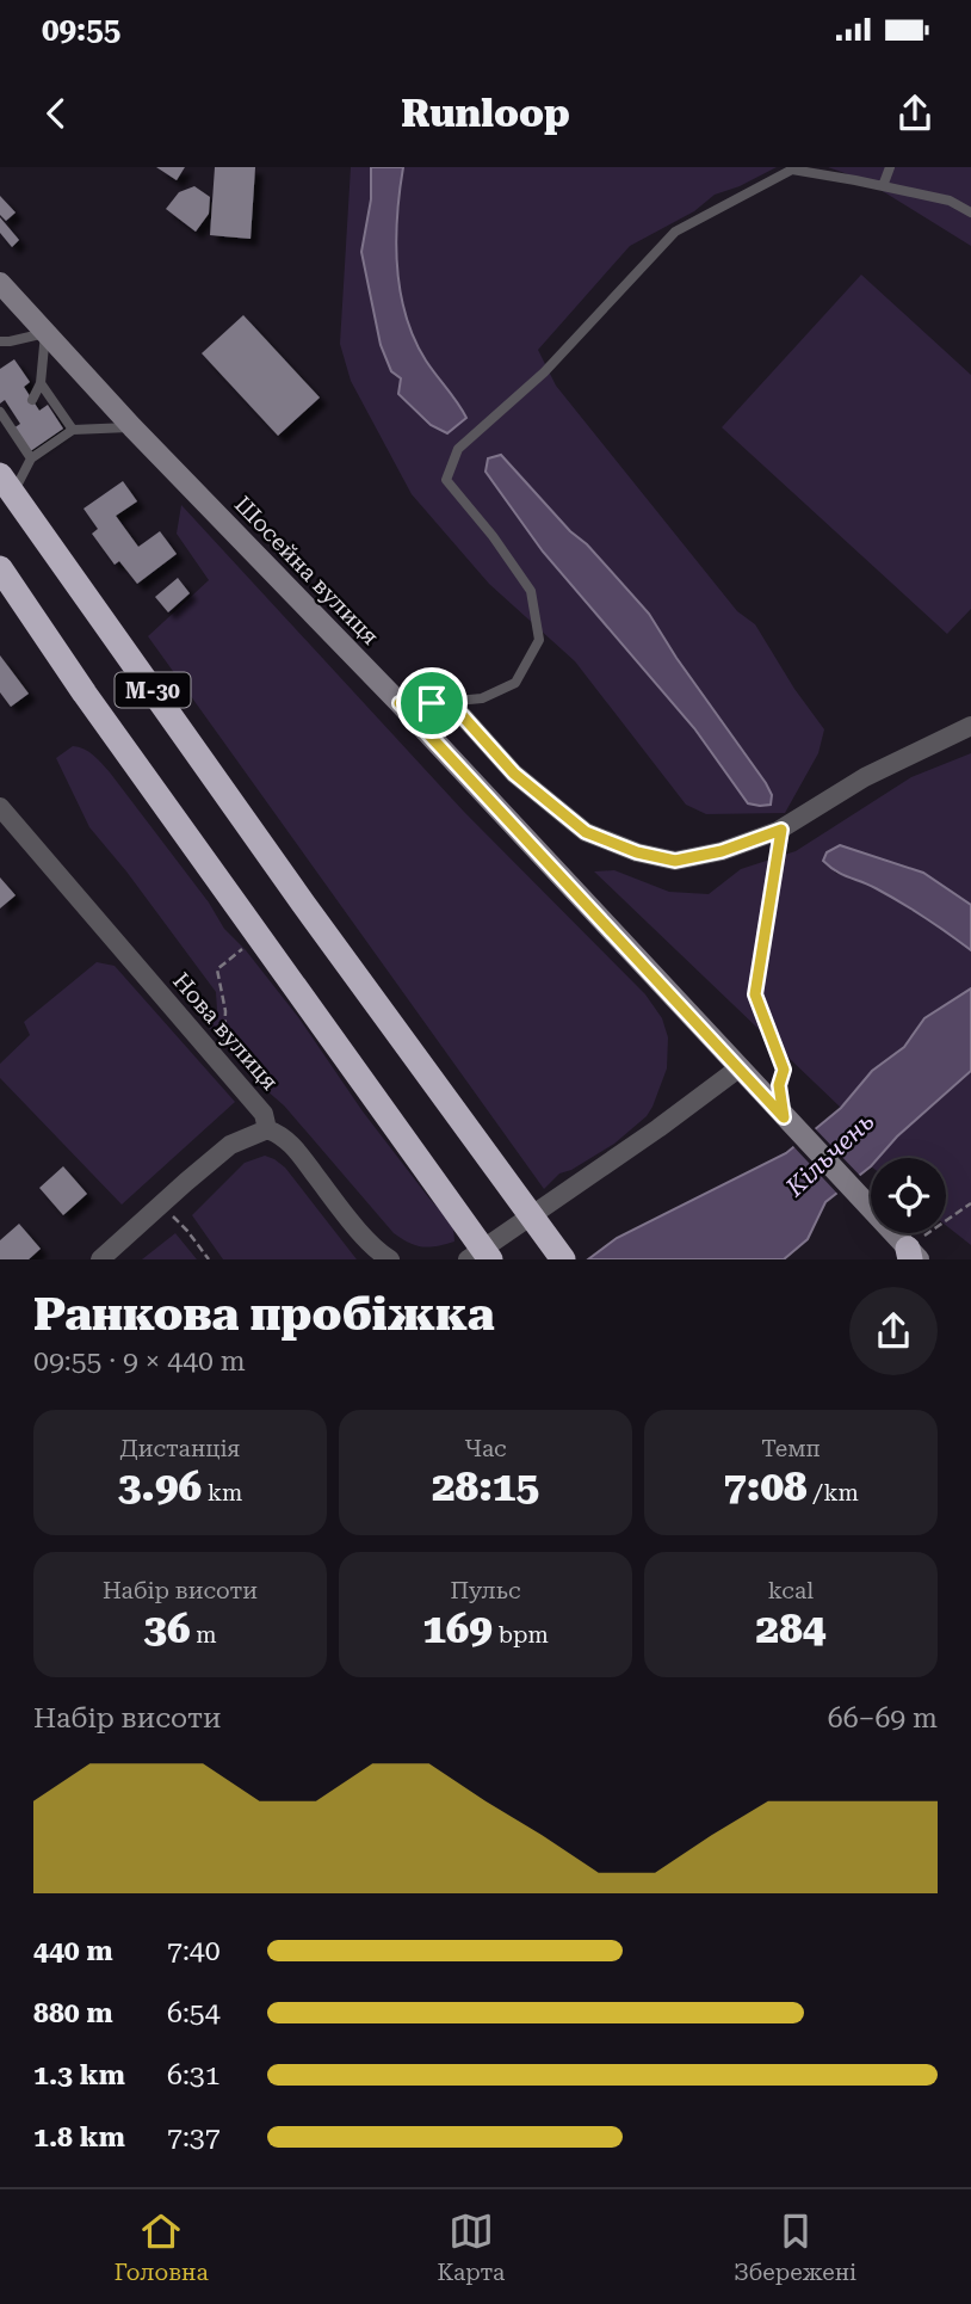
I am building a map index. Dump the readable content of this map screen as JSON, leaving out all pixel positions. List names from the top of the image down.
{
  "streets": {
    "highway": ["М-30"],
    "main road": ["Шосейна вулиця"],
    "street": ["Нова вулиця"]
  },
  "water": ["Кільчень"],
  "page": {
    "status": "09:55",
    "header": "Runloop",
    "heading": ["Ранкова пробіжка", "09:55 · 9 × 440 m"],
    "stats": [
      ["Дистанція", "3.96 km"],
      ["Час", "28:15"],
      ["Темп", "7:08 /km"],
      ["Набір висоти", "36 m"],
      ["Пульс", "169 bpm"],
      ["kcal", "284"]
    ],
    "chart": ["Набір висоти", "66–69 m"],
    "list": [
      {
        "name": "440 m",
        "note": "7:40"
      },
      {
        "name": "880 m",
        "note": "6:54"
      },
      {
        "name": "1.3 km",
        "note": "6:31"
      },
      {
        "name": "1.8 km",
        "note": "7:37"
      }
    ],
    "tabs": ["Головна", "Карта", "Збережені"]
  }
}
